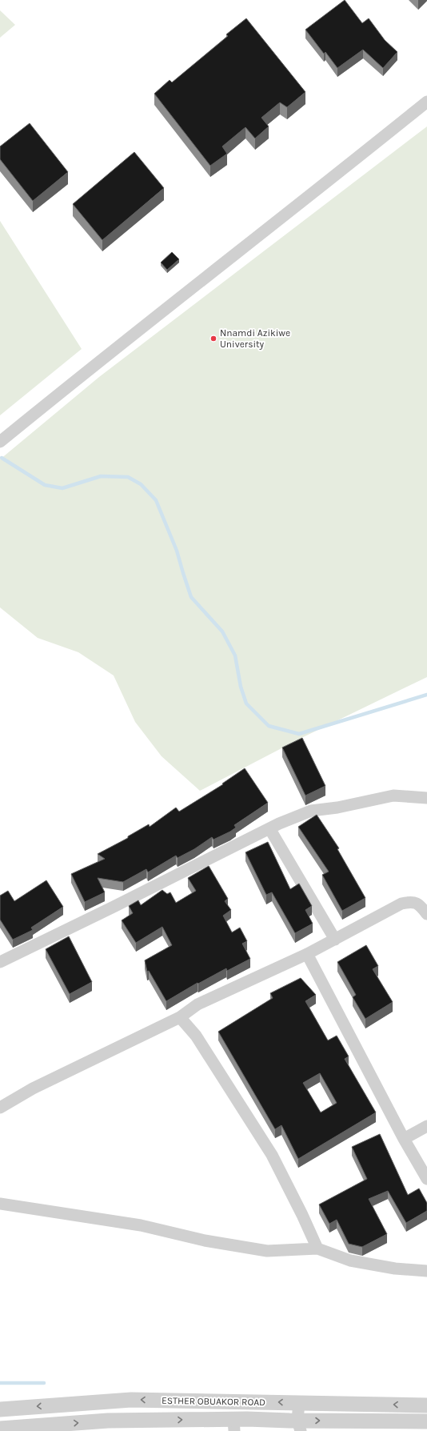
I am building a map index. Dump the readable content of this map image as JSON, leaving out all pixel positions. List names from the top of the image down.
{
  "streets": {
    "street": ["ESTHER OBUAKOR ROAD"]
  },
  "places": ["Nnamdi Azikiwe University"]
}
